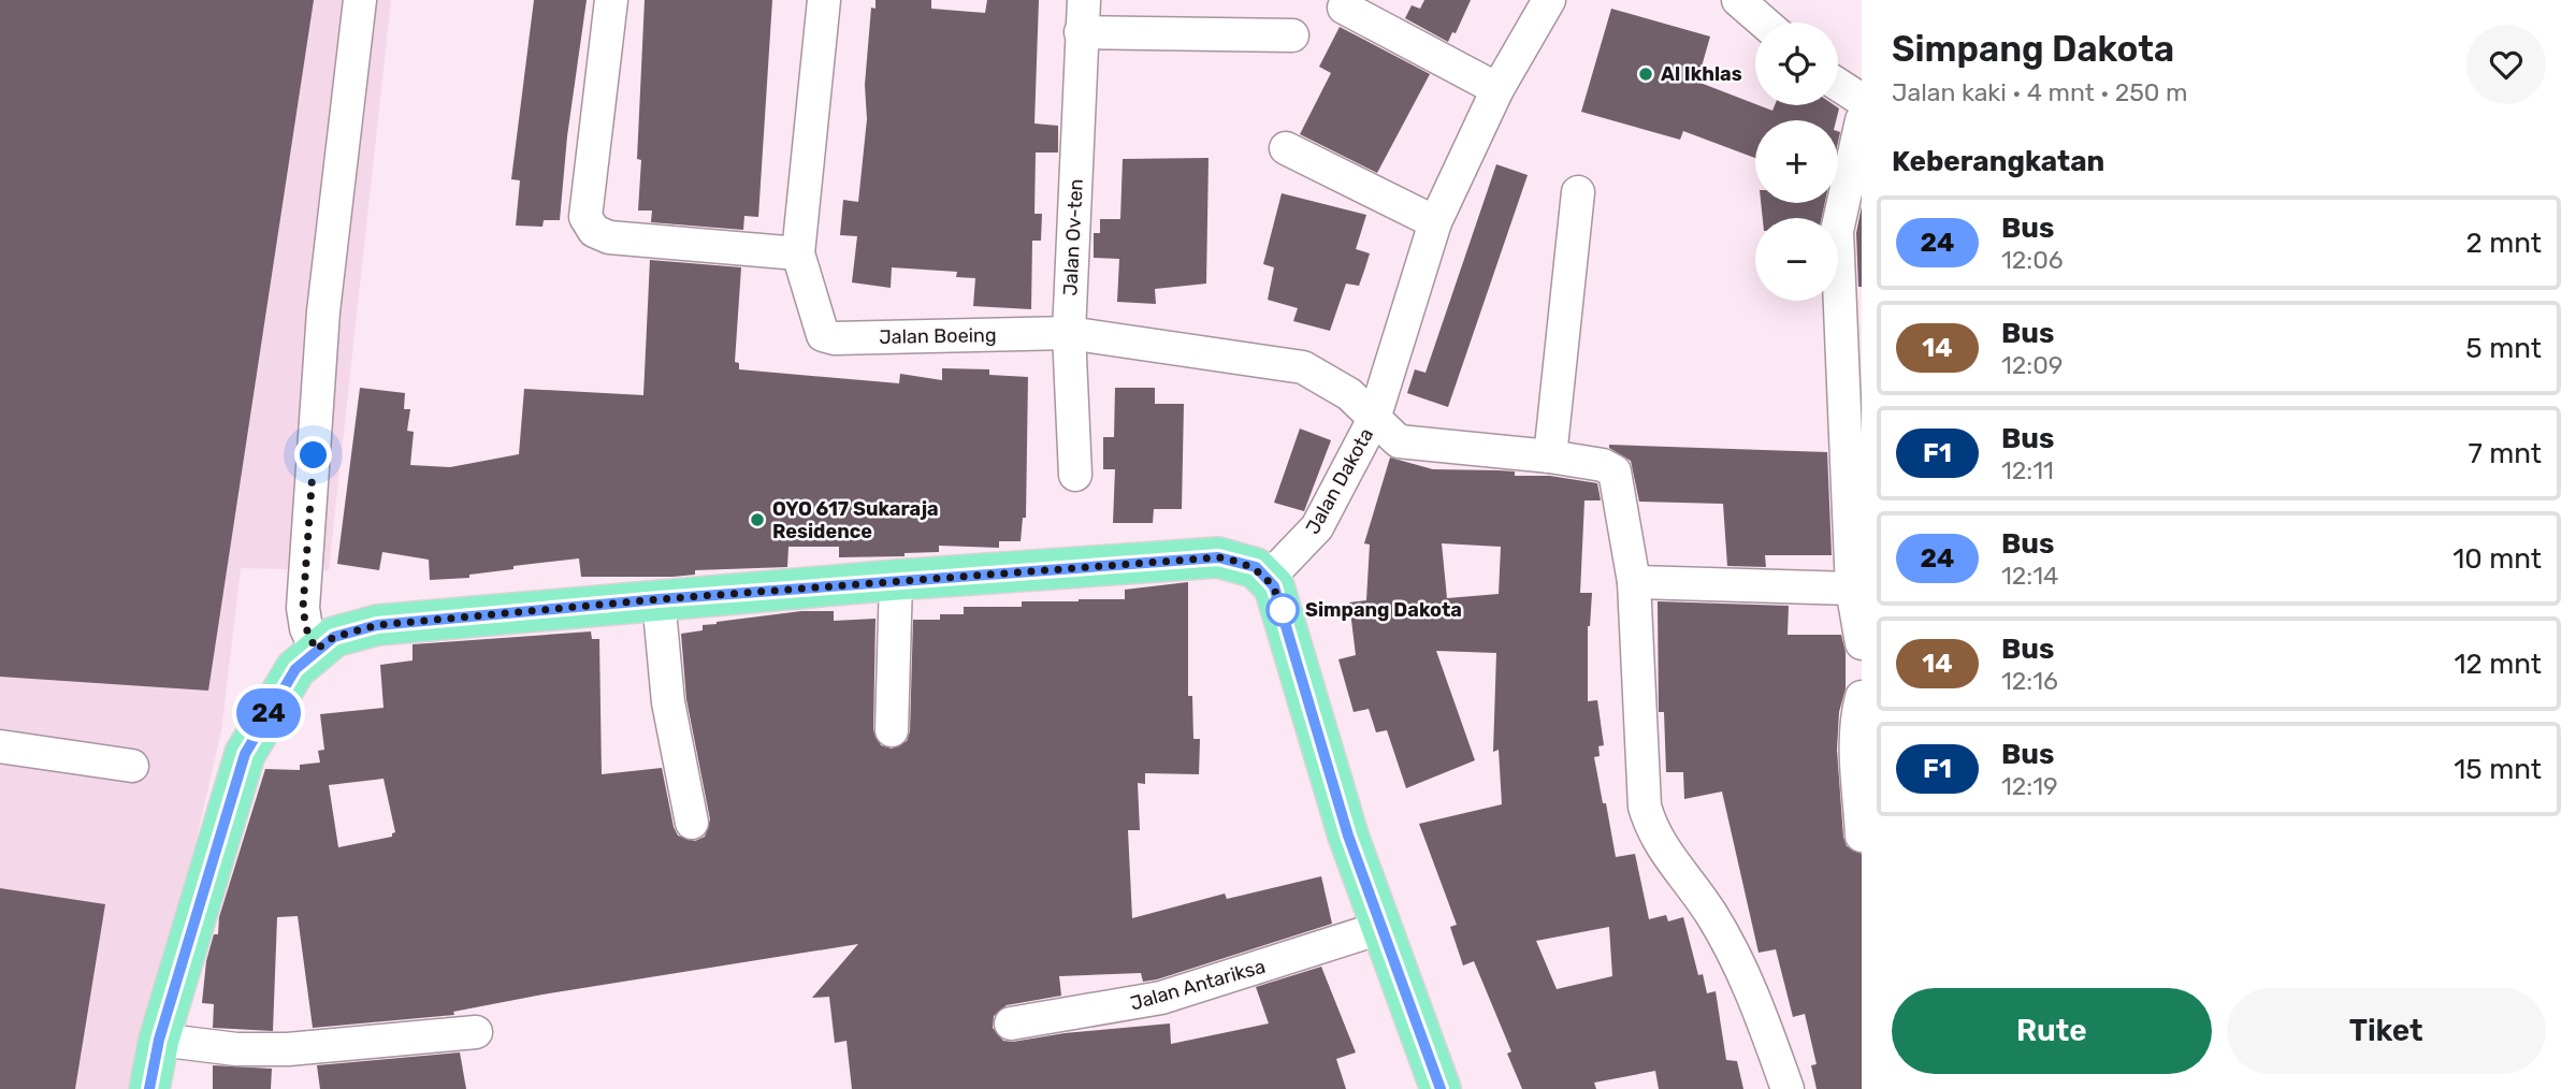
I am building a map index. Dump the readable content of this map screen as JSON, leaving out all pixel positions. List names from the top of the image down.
{
  "streets": {
    "street": [
      "Jalan Ov-ten",
      "Jalan Boeing",
      "Jalan Dakota",
      "Jalan Antariksa"
    ]
  },
  "crossings": [
    ["Jalan Ov-ten", "Jalan Boeing"],
    ["Jalan Boeing", "Jalan Dakota"]
  ],
  "places": ["Al Ikhlas", "OYO 617 Sukaraja Residence", "Simpang Dakota"],
  "lines": ["bus line 24"],
  "page": {
    "on_map": "24",
    "heading": [
      ["Simpang Dakota", "Jalan kaki · 4 mnt · 250 m"],
      "Keberangkatan"
    ],
    "map_buttons": ["+", "−"],
    "list": [
      {
        "mark": "24",
        "name": "Bus",
        "note": "12:06",
        "value": "2 mnt"
      },
      {
        "mark": "14",
        "name": "Bus",
        "note": "12:09",
        "value": "5 mnt"
      },
      {
        "mark": "F1",
        "name": "Bus",
        "note": "12:11",
        "value": "7 mnt"
      },
      {
        "mark": "24",
        "name": "Bus",
        "note": "12:14",
        "value": "10 mnt"
      },
      {
        "mark": "14",
        "name": "Bus",
        "note": "12:16",
        "value": "12 mnt"
      },
      {
        "mark": "F1",
        "name": "Bus",
        "note": "12:19",
        "value": "15 mnt"
      }
    ],
    "buttons": ["Rute", "Tiket"]
  }
}
